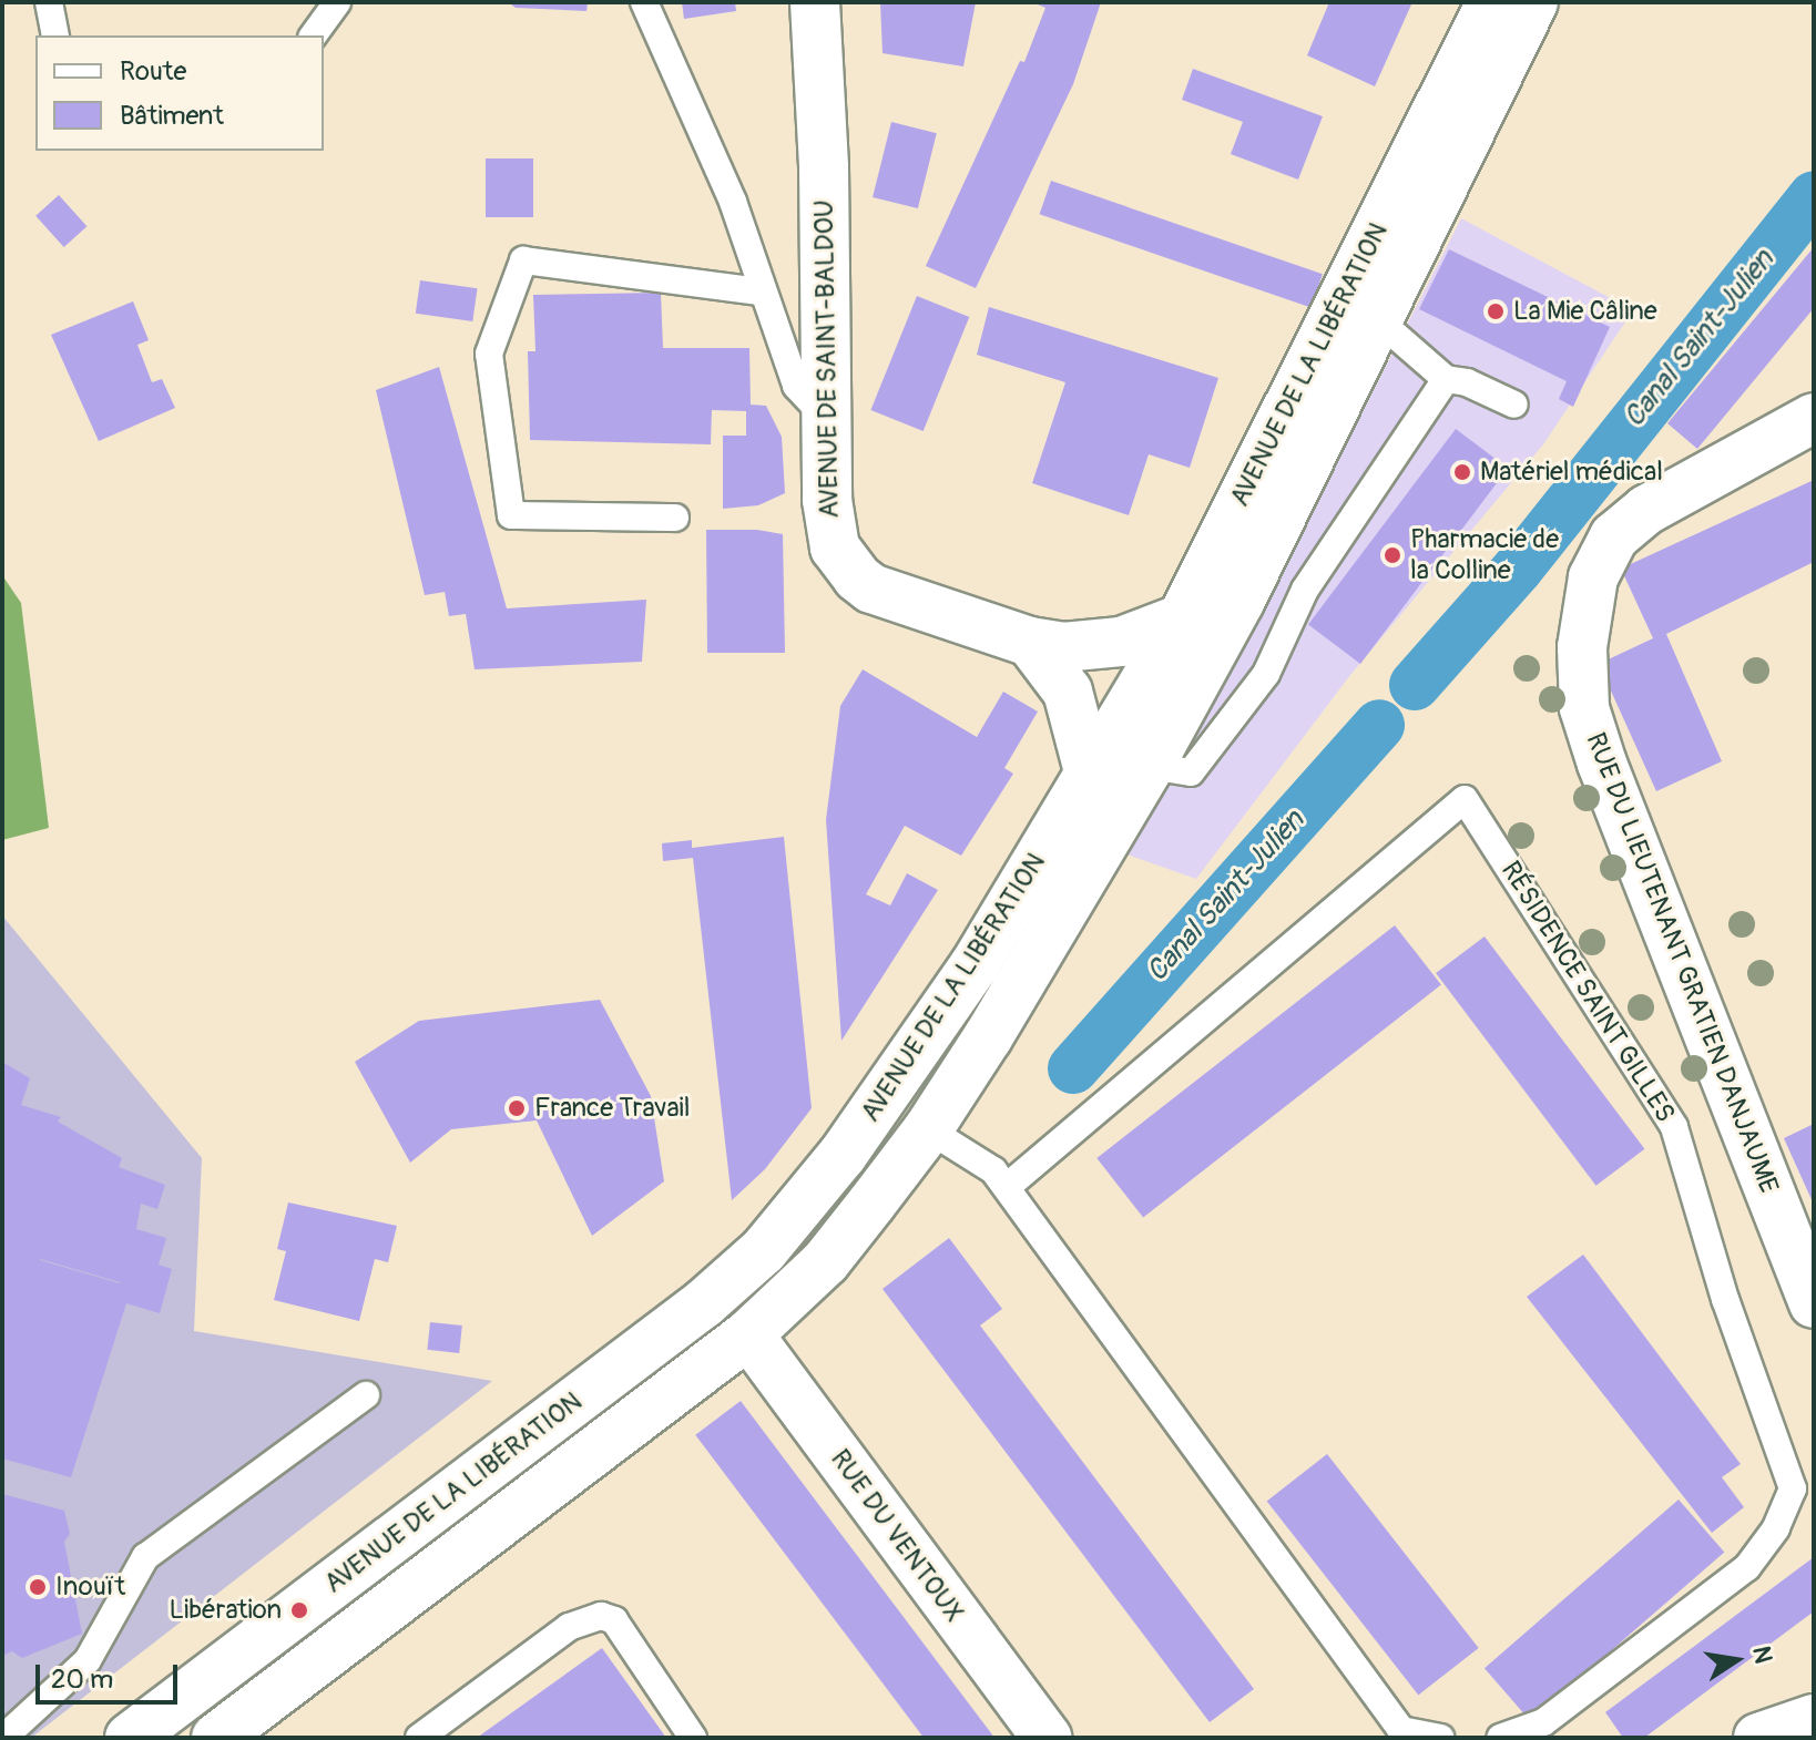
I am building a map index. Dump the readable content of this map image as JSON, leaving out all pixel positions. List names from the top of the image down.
{
  "streets": {
    "main road": [
      "AVENUE DE SAINT-BALDOU",
      "AVENUE DE LA LIBÉRATION",
      "RUE DU LIEUTENANT GRATIEN DANJAUME",
      "RUE DU VENTOUX"
    ],
    "lane": ["RÉSIDENCE SAINT GILLES"]
  },
  "crossings": [
    ["AVENUE DE SAINT-BALDOU", "AVENUE DE LA LIBÉRATION"],
    ["AVENUE DE LA LIBÉRATION", "RUE DU VENTOUX"]
  ],
  "water": ["Canal Saint-Julien"],
  "places": [
    "La Mie Câline",
    "Matériel médical",
    "Pharmacie de la Colline",
    "France Travail",
    "Inouït",
    "Libération"
  ],
  "legend": ["Route", "Bâtiment"],
  "scale_bar": "20 m",
  "north": "right"
}
